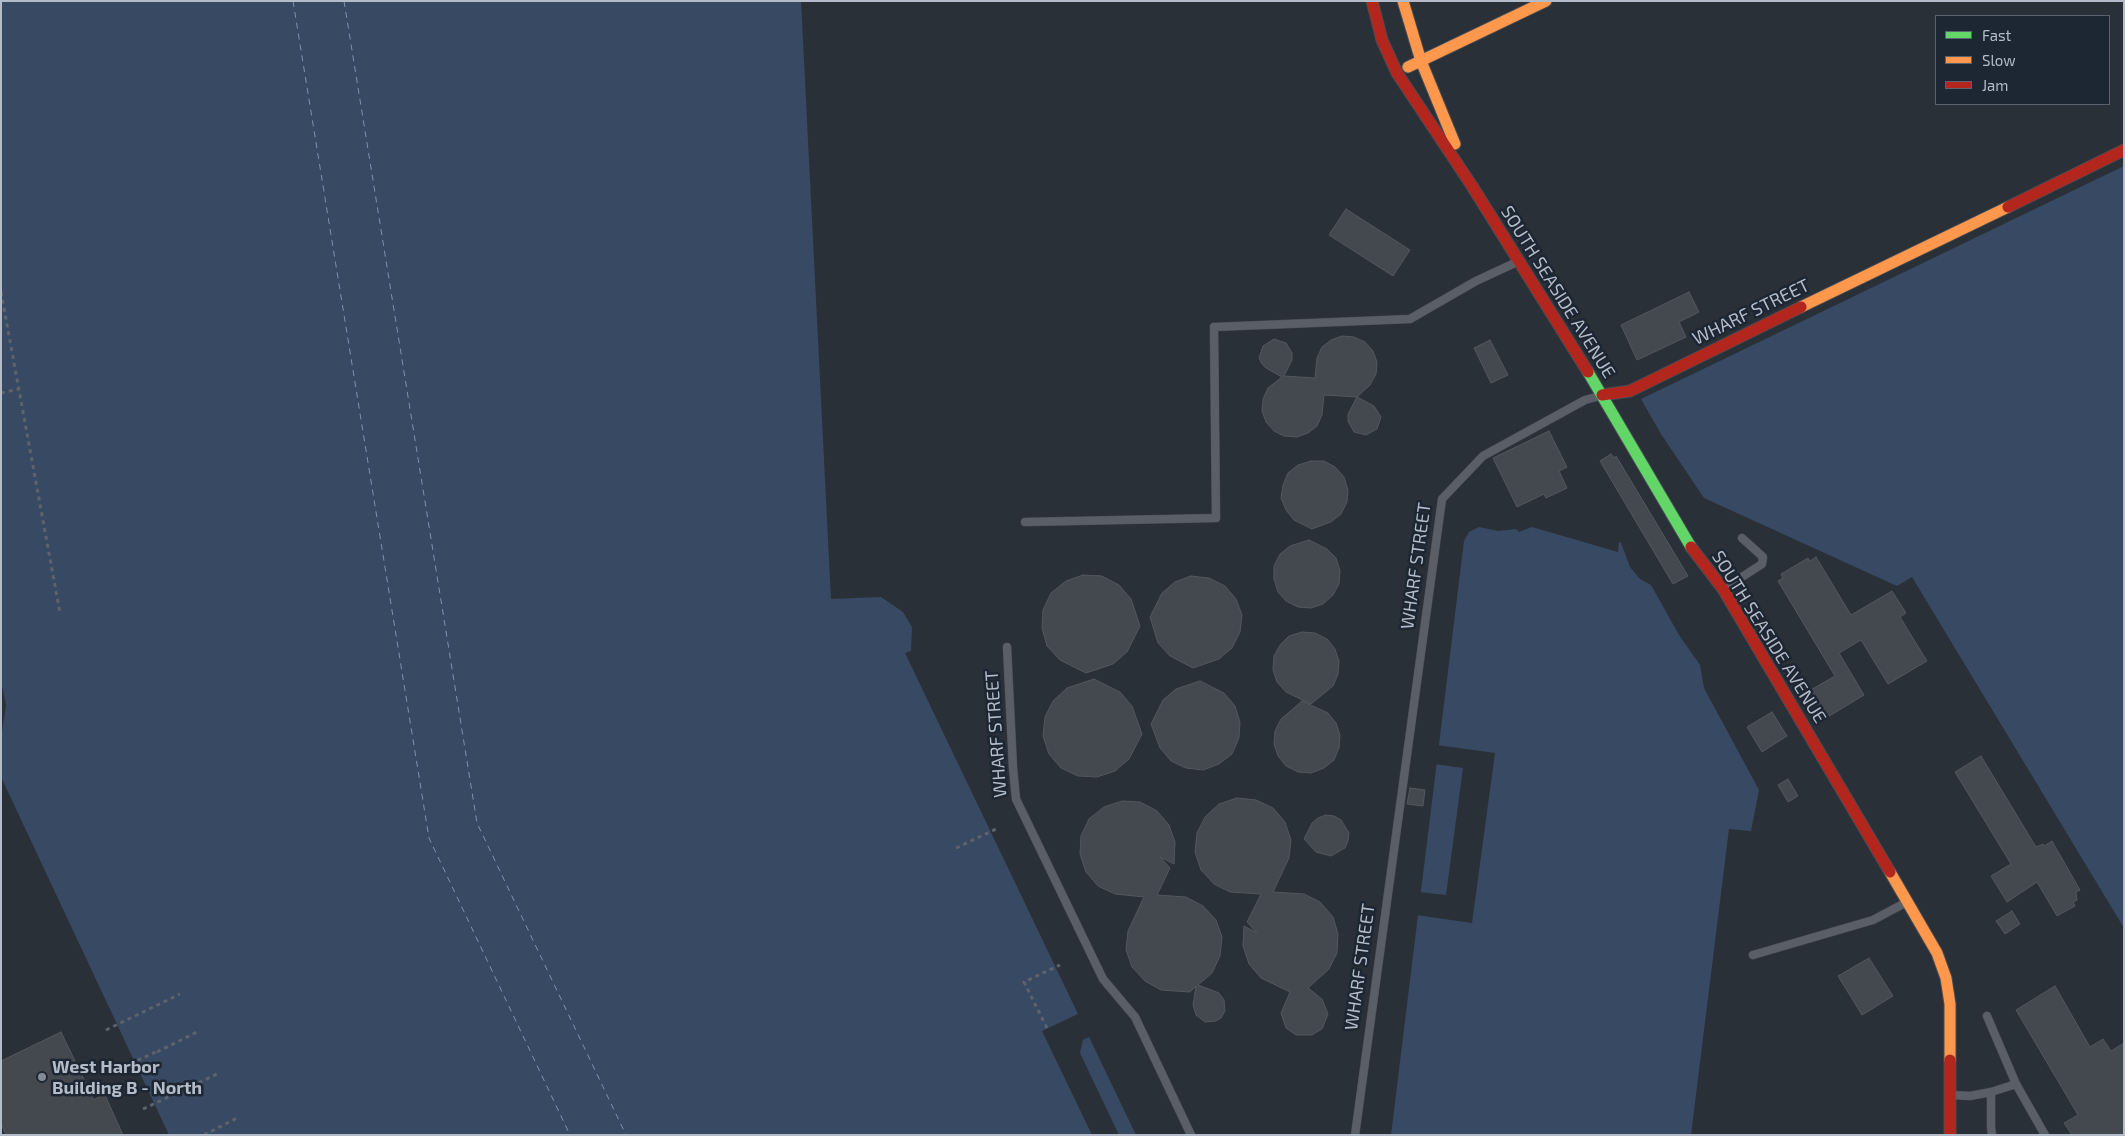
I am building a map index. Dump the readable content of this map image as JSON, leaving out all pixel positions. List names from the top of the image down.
{
  "streets": {
    "street": ["SOUTH SEASIDE AVENUE", "WHARF STREET"]
  },
  "crossings": [
    ["SOUTH SEASIDE AVENUE", "WHARF STREET"]
  ],
  "places": ["West Harbor Building B - North"],
  "legend": ["Fast", "Slow", "Jam"]
}
